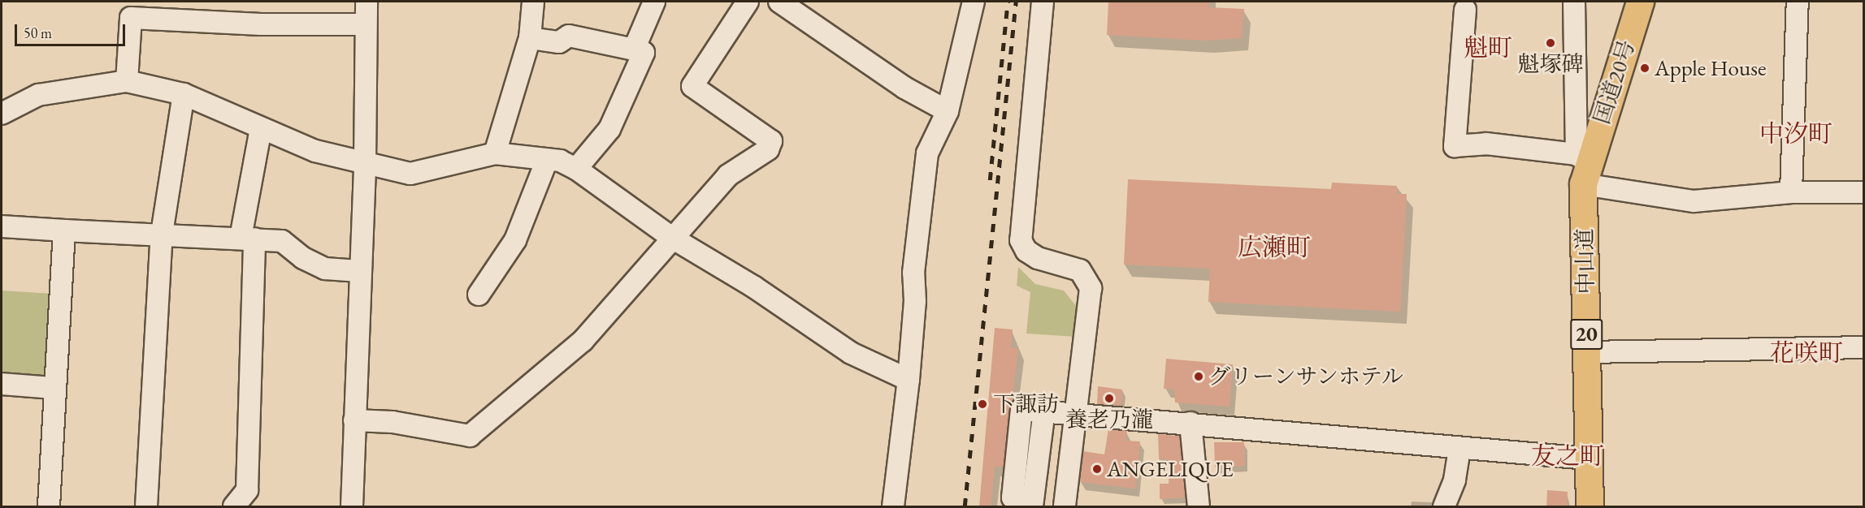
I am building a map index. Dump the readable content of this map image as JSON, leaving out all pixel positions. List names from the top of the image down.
{
  "streets": {
    "highway": ["国道20号", "中山道", "20"]
  },
  "crossings": [
    ["国道20号", "中山道"]
  ],
  "districts": [
    "魁町",
    "中汐町",
    "広瀬町",
    "花咲町",
    "友之町"
  ],
  "places": [
    "魁塚碑",
    "Apple House",
    "グリーンサンホテル",
    "養老乃瀧",
    "下諏訪",
    "ANGELIQUE"
  ],
  "scale_bar": "50 m"
}
